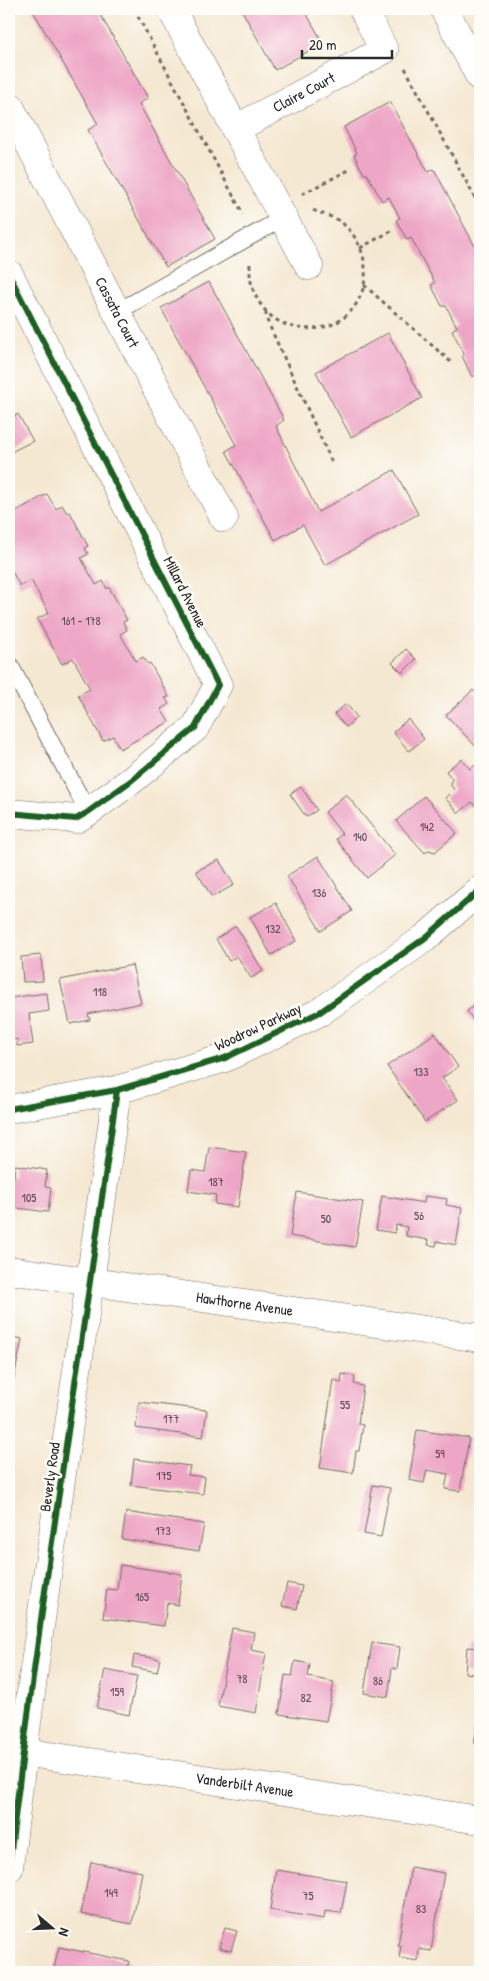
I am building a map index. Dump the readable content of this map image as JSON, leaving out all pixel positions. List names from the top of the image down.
{
  "streets": {
    "street": [
      "Claire Court",
      "Cassata Court",
      "Millard Avenue",
      "Woodrow Parkway",
      "Hawthorne Avenue",
      "Beverly Road",
      "Vanderbilt Avenue"
    ]
  },
  "crossings": [
    ["Woodrow Parkway", "Beverly Road"],
    ["Hawthorne Avenue", "Beverly Road"],
    ["Beverly Road", "Vanderbilt Avenue"]
  ],
  "house_numbers": [
    "161 - 178",
    "142",
    "140",
    "136",
    "132",
    "118",
    "133",
    "187",
    "105",
    "56",
    "50",
    "55",
    "177",
    "59",
    "175",
    "173",
    "165",
    "78",
    "86",
    "159",
    "82",
    "149",
    "75",
    "83"
  ],
  "scale_bar": "20 m",
  "north": "right"
}
